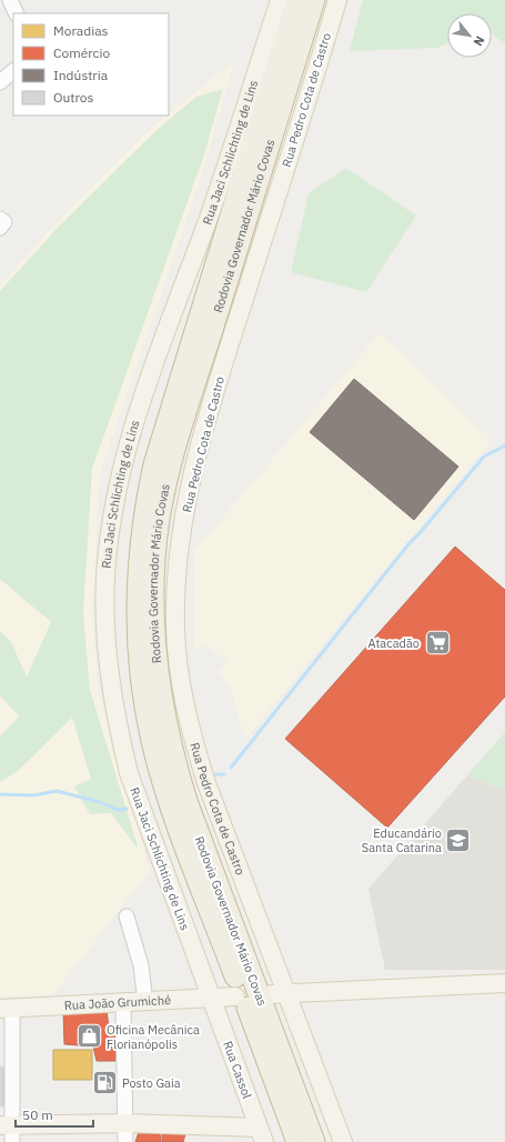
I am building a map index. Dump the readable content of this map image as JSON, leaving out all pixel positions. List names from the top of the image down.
{
  "streets": {
    "highway": ["Rodovia Governador Mário Covas"],
    "main road": [
      "Rua Pedro Cota de Castro",
      "Rua Jaci Schlichting de Lins",
      "Rua João Grumiché",
      "Rua Cassol"
    ]
  },
  "crossings": [
    ["Rua Jaci Schlichting de Lins", "Rua João Grumiché"],
    ["Rua Jaci Schlichting de Lins", "Rua Cassol"],
    ["Rua João Grumiché", "Rua Cassol"]
  ],
  "places": {
    "supermarket": ["Atacadão"],
    "school or university": ["Educandário Santa Catarina"],
    "shop": ["Oficina Mecânica Florianópolis"],
    "fuel station": ["Posto Gaia"]
  },
  "legend": [
    "Moradias",
    "Comércio",
    "Indústria",
    "Outros"
  ],
  "scale_bar": "50 m",
  "north": "bottom right"
}
